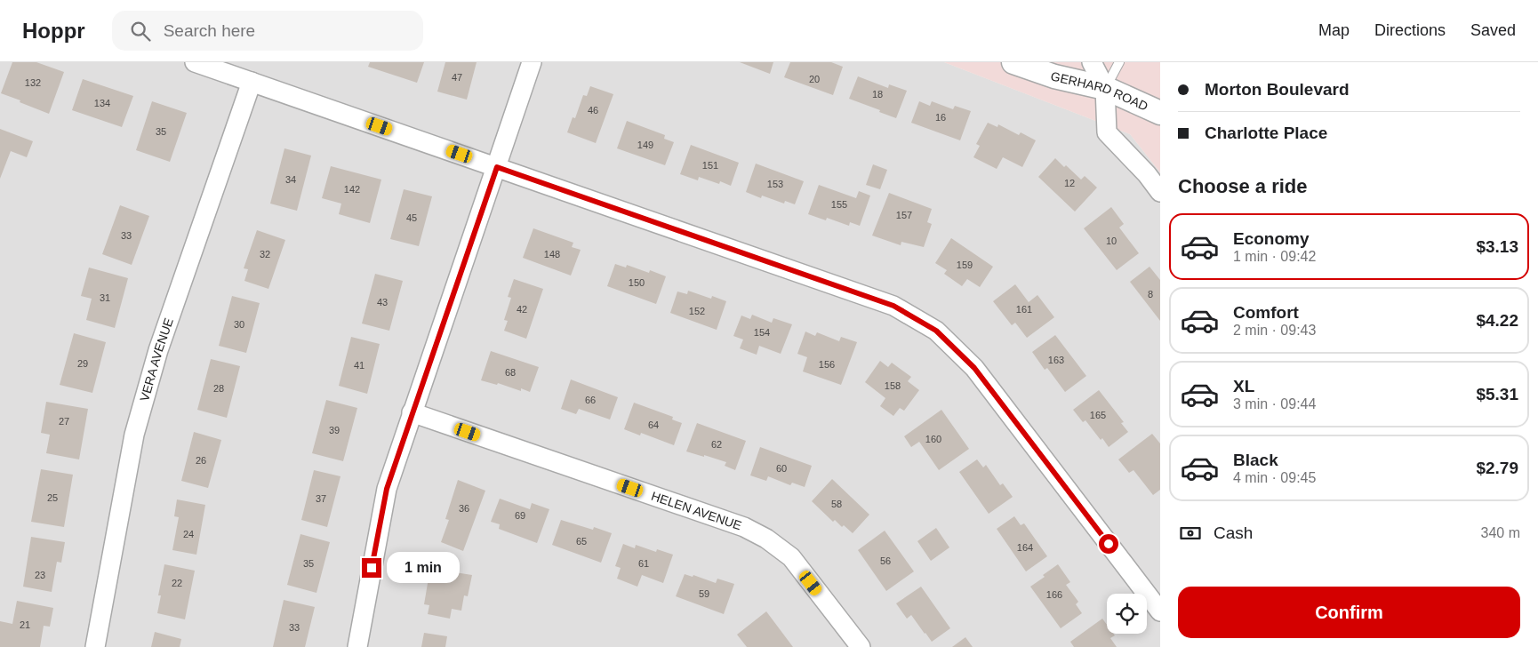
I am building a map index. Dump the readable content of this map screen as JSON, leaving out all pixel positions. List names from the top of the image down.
{
  "streets": {
    "street": ["GERHARD ROAD", "VERA AVENUE", "HELEN AVENUE"]
  },
  "house_numbers": [
    "47",
    "20",
    "132",
    "18",
    "134",
    "46",
    "16",
    "35",
    "149",
    "151",
    "34",
    "12",
    "153",
    "142",
    "155",
    "157",
    "45",
    "33",
    "10",
    "32",
    "148",
    "159",
    "150",
    "8",
    "31",
    "43",
    "42",
    "161",
    "152",
    "30",
    "154",
    "163",
    "29",
    "156",
    "41",
    "68",
    "158",
    "28",
    "66",
    "165",
    "27",
    "64",
    "39",
    "160",
    "62",
    "26",
    "60",
    "25",
    "37",
    "58",
    "36",
    "69",
    "24",
    "65",
    "164",
    "56",
    "35",
    "61",
    "23",
    "22",
    "59",
    "166",
    "21",
    "33"
  ],
  "page": {
    "header": "Hoppr",
    "search": "Search here",
    "nav": ["Map", "Directions", "Saved"],
    "banner": ["Morton Boulevard", "Charlotte Place"],
    "heading": "Choose a ride",
    "list": [
      {
        "name": "Economy",
        "note": "1 min · 09:42",
        "value": "$3.13"
      },
      {
        "name": "Comfort",
        "note": "2 min · 09:43",
        "value": "$4.22"
      },
      {
        "name": "XL",
        "note": "3 min · 09:44",
        "value": "$5.31"
      },
      {
        "name": "Black",
        "note": "4 min · 09:45",
        "value": "$2.79"
      }
    ],
    "pay": ["Cash", "340 m"],
    "bubble": "1 min",
    "buttons": "Confirm"
  }
}
